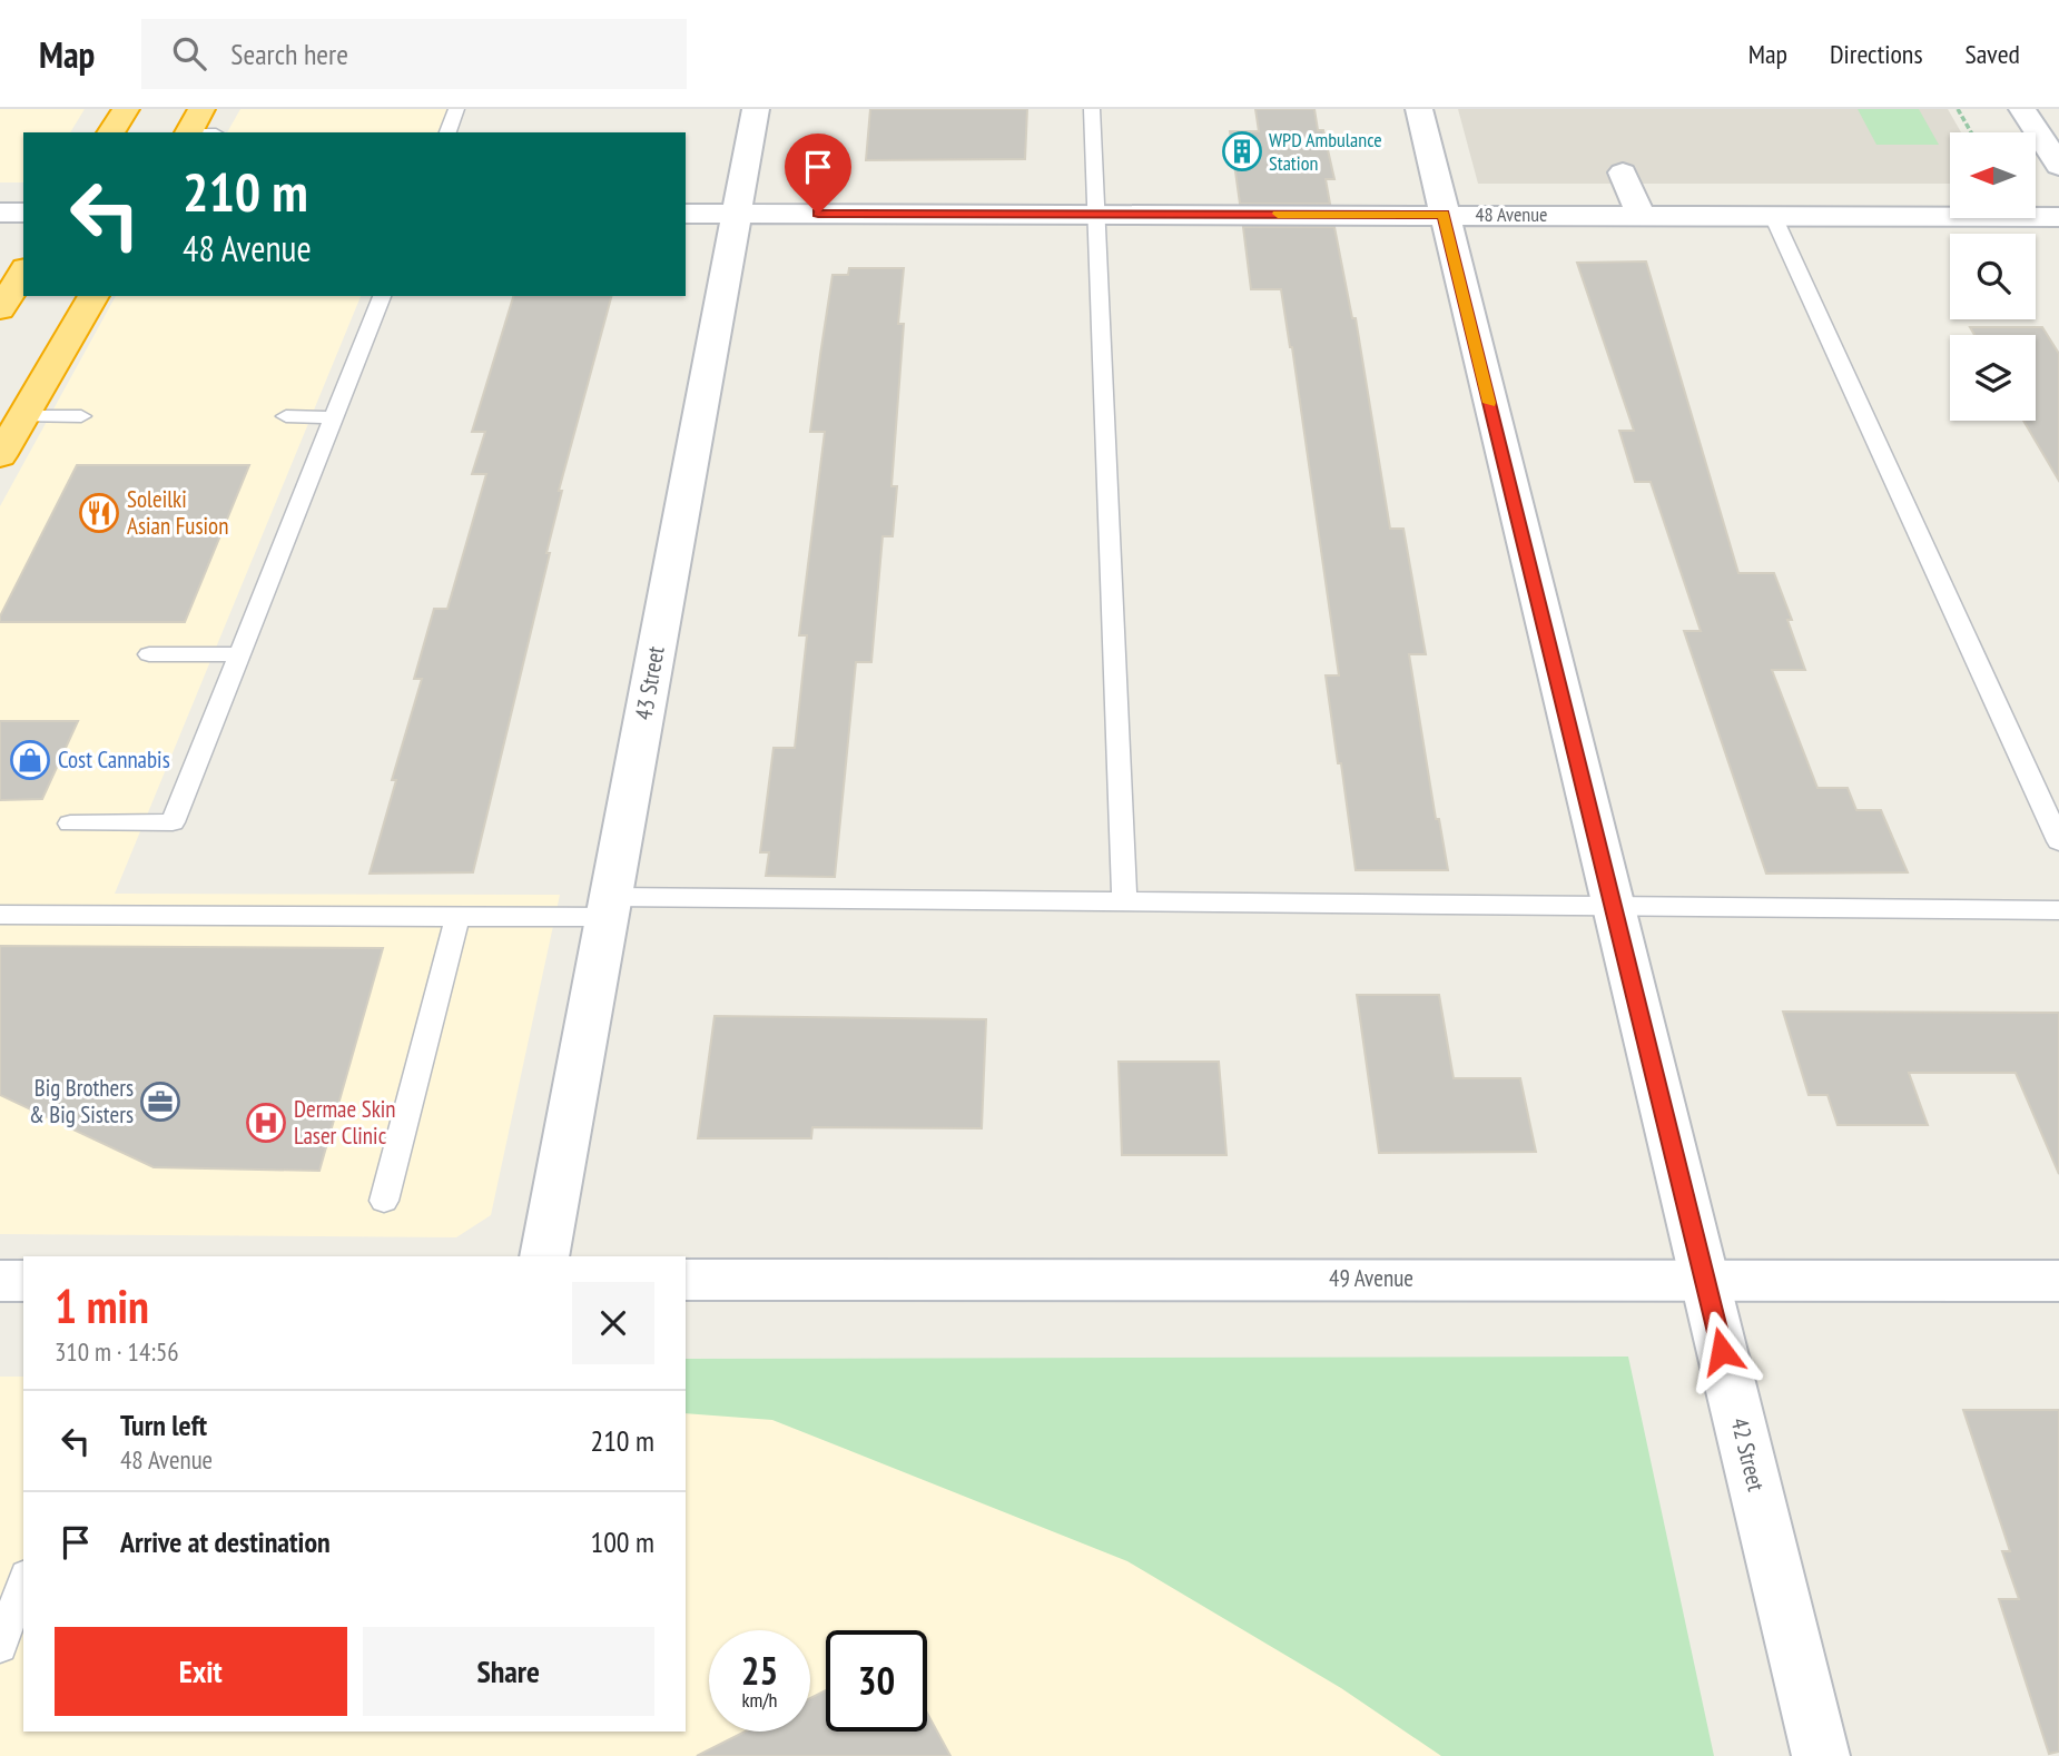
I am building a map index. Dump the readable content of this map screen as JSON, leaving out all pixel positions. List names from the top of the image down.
{
  "streets": {
    "street": [
      "48 Avenue",
      "43 Street",
      "49 Avenue",
      "42 Street"
    ]
  },
  "crossings": [
    ["48 Avenue", "43 Street"],
    ["48 Avenue", "42 Street"],
    ["49 Avenue", "42 Street"]
  ],
  "places": {
    "building": ["WPD Ambulance Station"],
    "restaurant": ["Soleilki Asian Fusion"],
    "shop": ["Cost Cannabis"],
    "office": ["Big Brothers & Big Sisters"],
    "hospital": ["Dermae Skin Laser Clinic"]
  },
  "north": "left",
  "page": {
    "header": "Map",
    "search": "Search here",
    "nav": ["Map", "Directions", "Saved"],
    "turn": ["210 m", "48 Avenue"],
    "heading": ["1 min", "310 m · 14:56"],
    "list": [
      {
        "name": "Turn left",
        "note": "48 Avenue",
        "value": "210 m"
      },
      {
        "name": "Arrive at destination",
        "value": "100 m"
      }
    ],
    "buttons": ["Exit", "Share"],
    "speed": "25 km/h",
    "limit": "30"
  }
}
